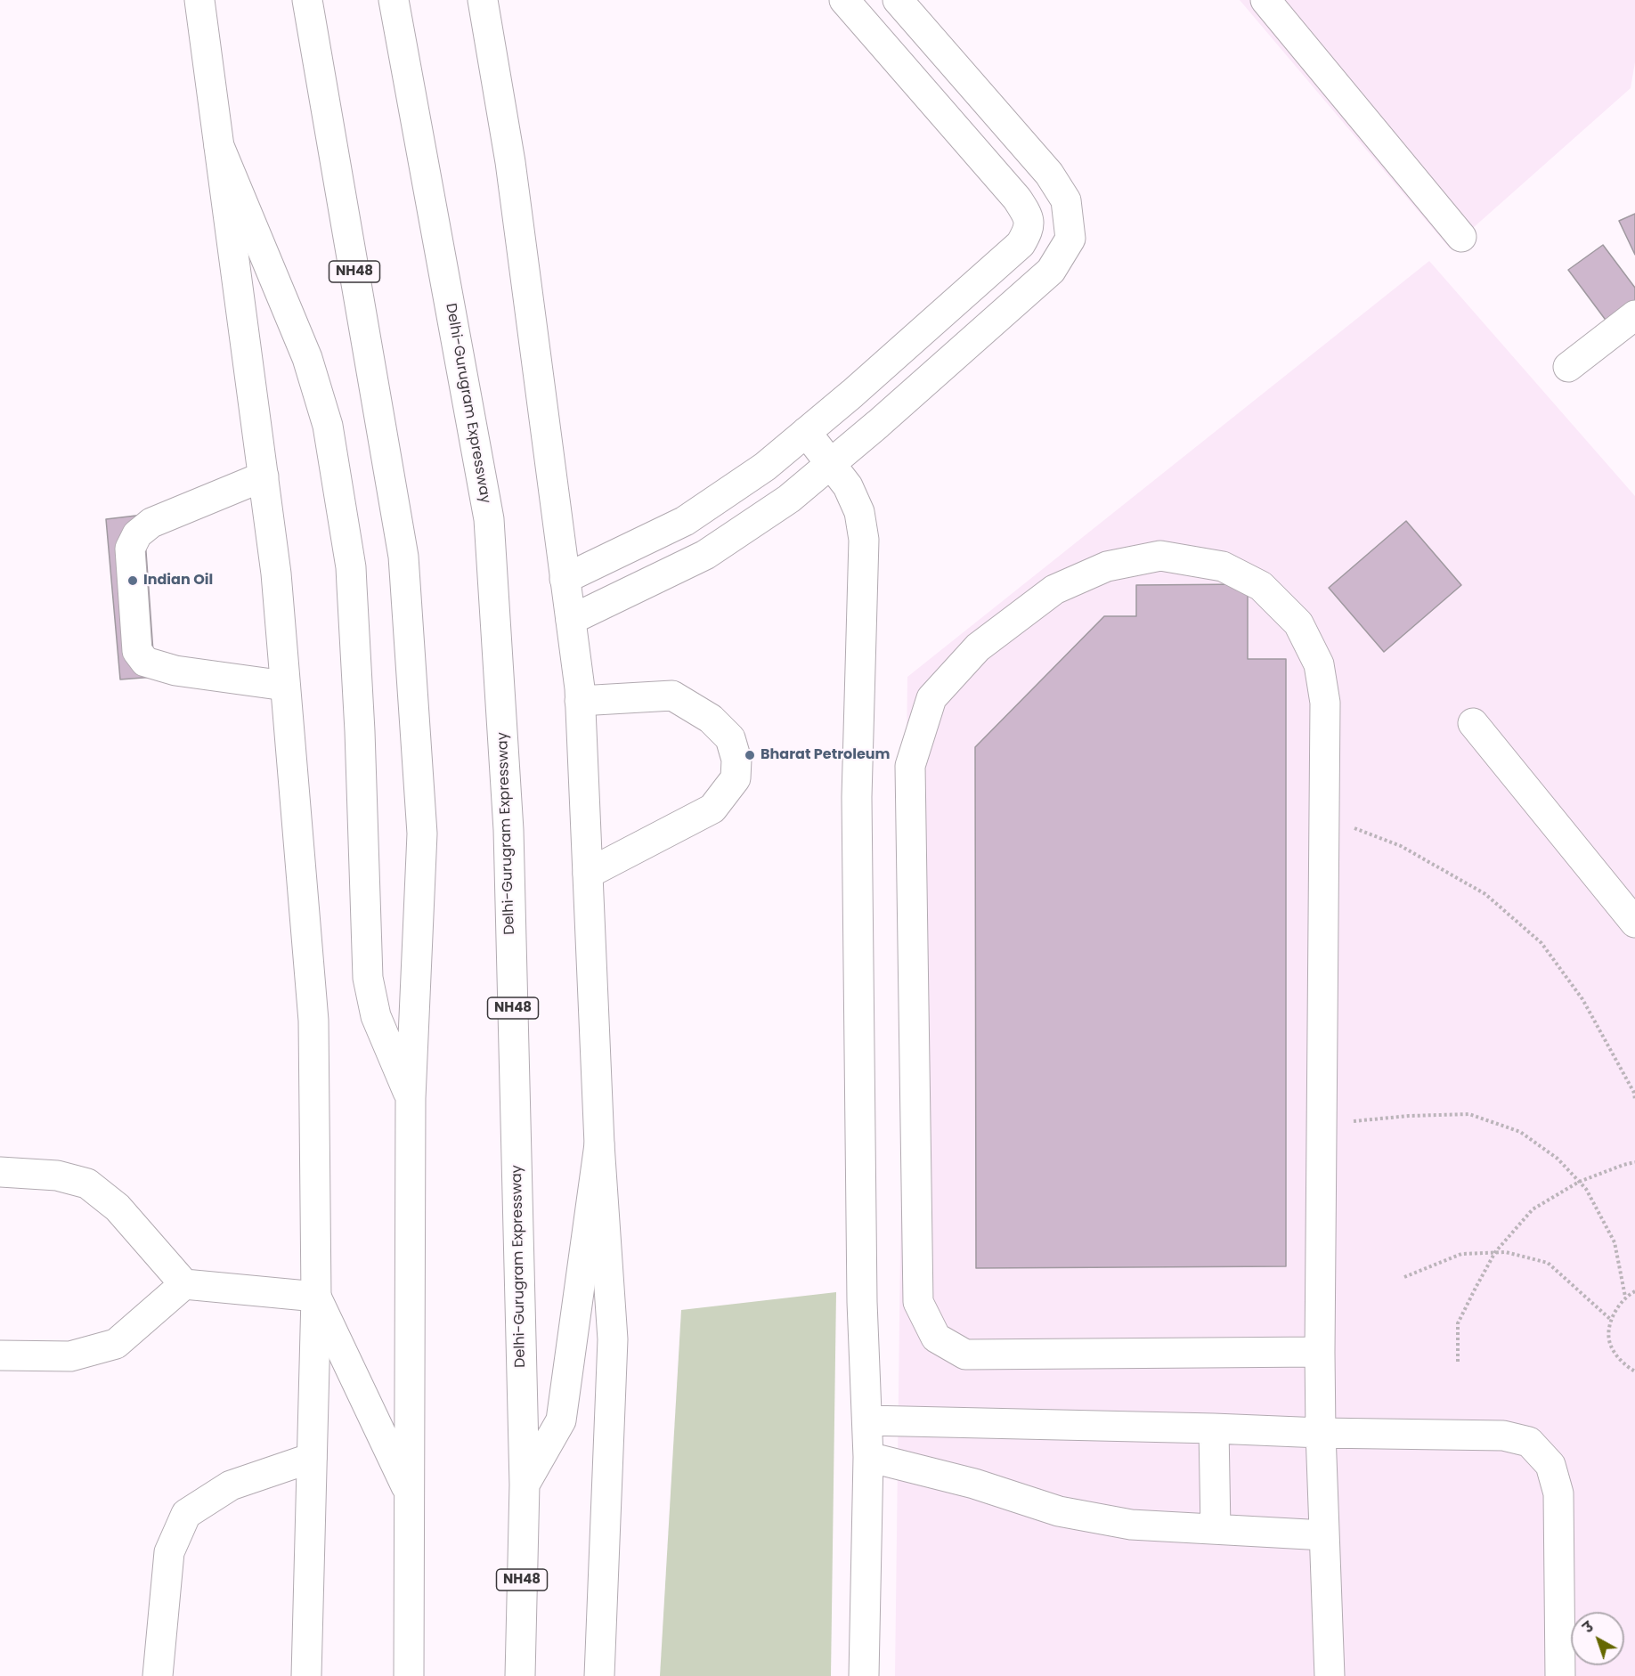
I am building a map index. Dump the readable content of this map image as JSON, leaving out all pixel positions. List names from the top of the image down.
{
  "streets": {
    "main road": ["NH48", "Delhi-Gurugram Expressway"]
  },
  "places": ["Indian Oil", "Bharat Petroleum"],
  "north": "top left"
}
